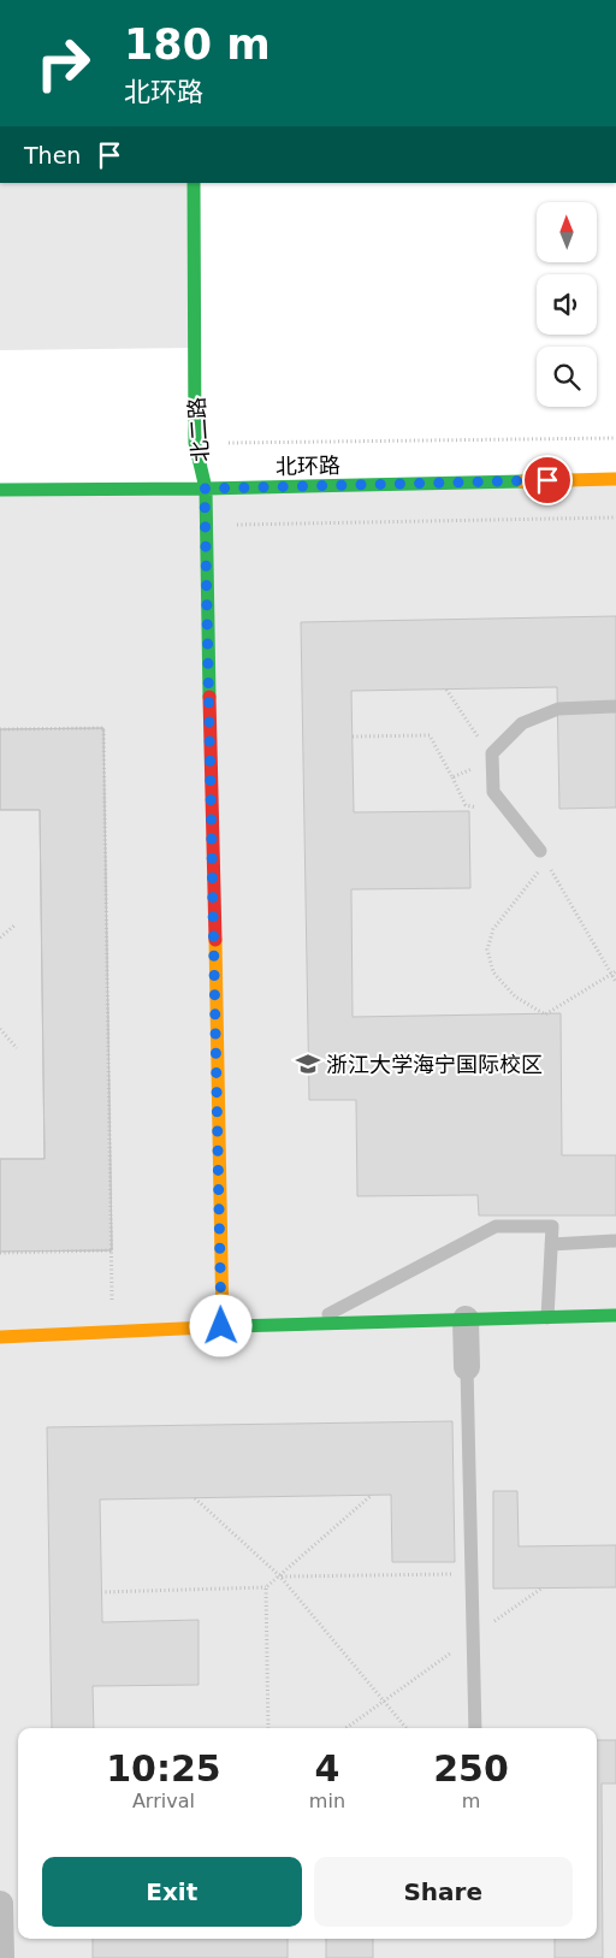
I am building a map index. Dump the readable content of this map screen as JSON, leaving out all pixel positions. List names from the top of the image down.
{
  "streets": {
    "street": ["北二路", "北环路"]
  },
  "crossings": [
    ["北二路", "北环路"]
  ],
  "places": {
    "school or university": ["浙江大学海宁国际校区"]
  },
  "north": "top",
  "page": {
    "turn": ["180 m", "北环路"],
    "then": "Then",
    "eta": [
      "10:25",
      "Arrival",
      "4",
      "min",
      "250",
      "m"
    ],
    "buttons": ["Exit", "Share"]
  }
}
